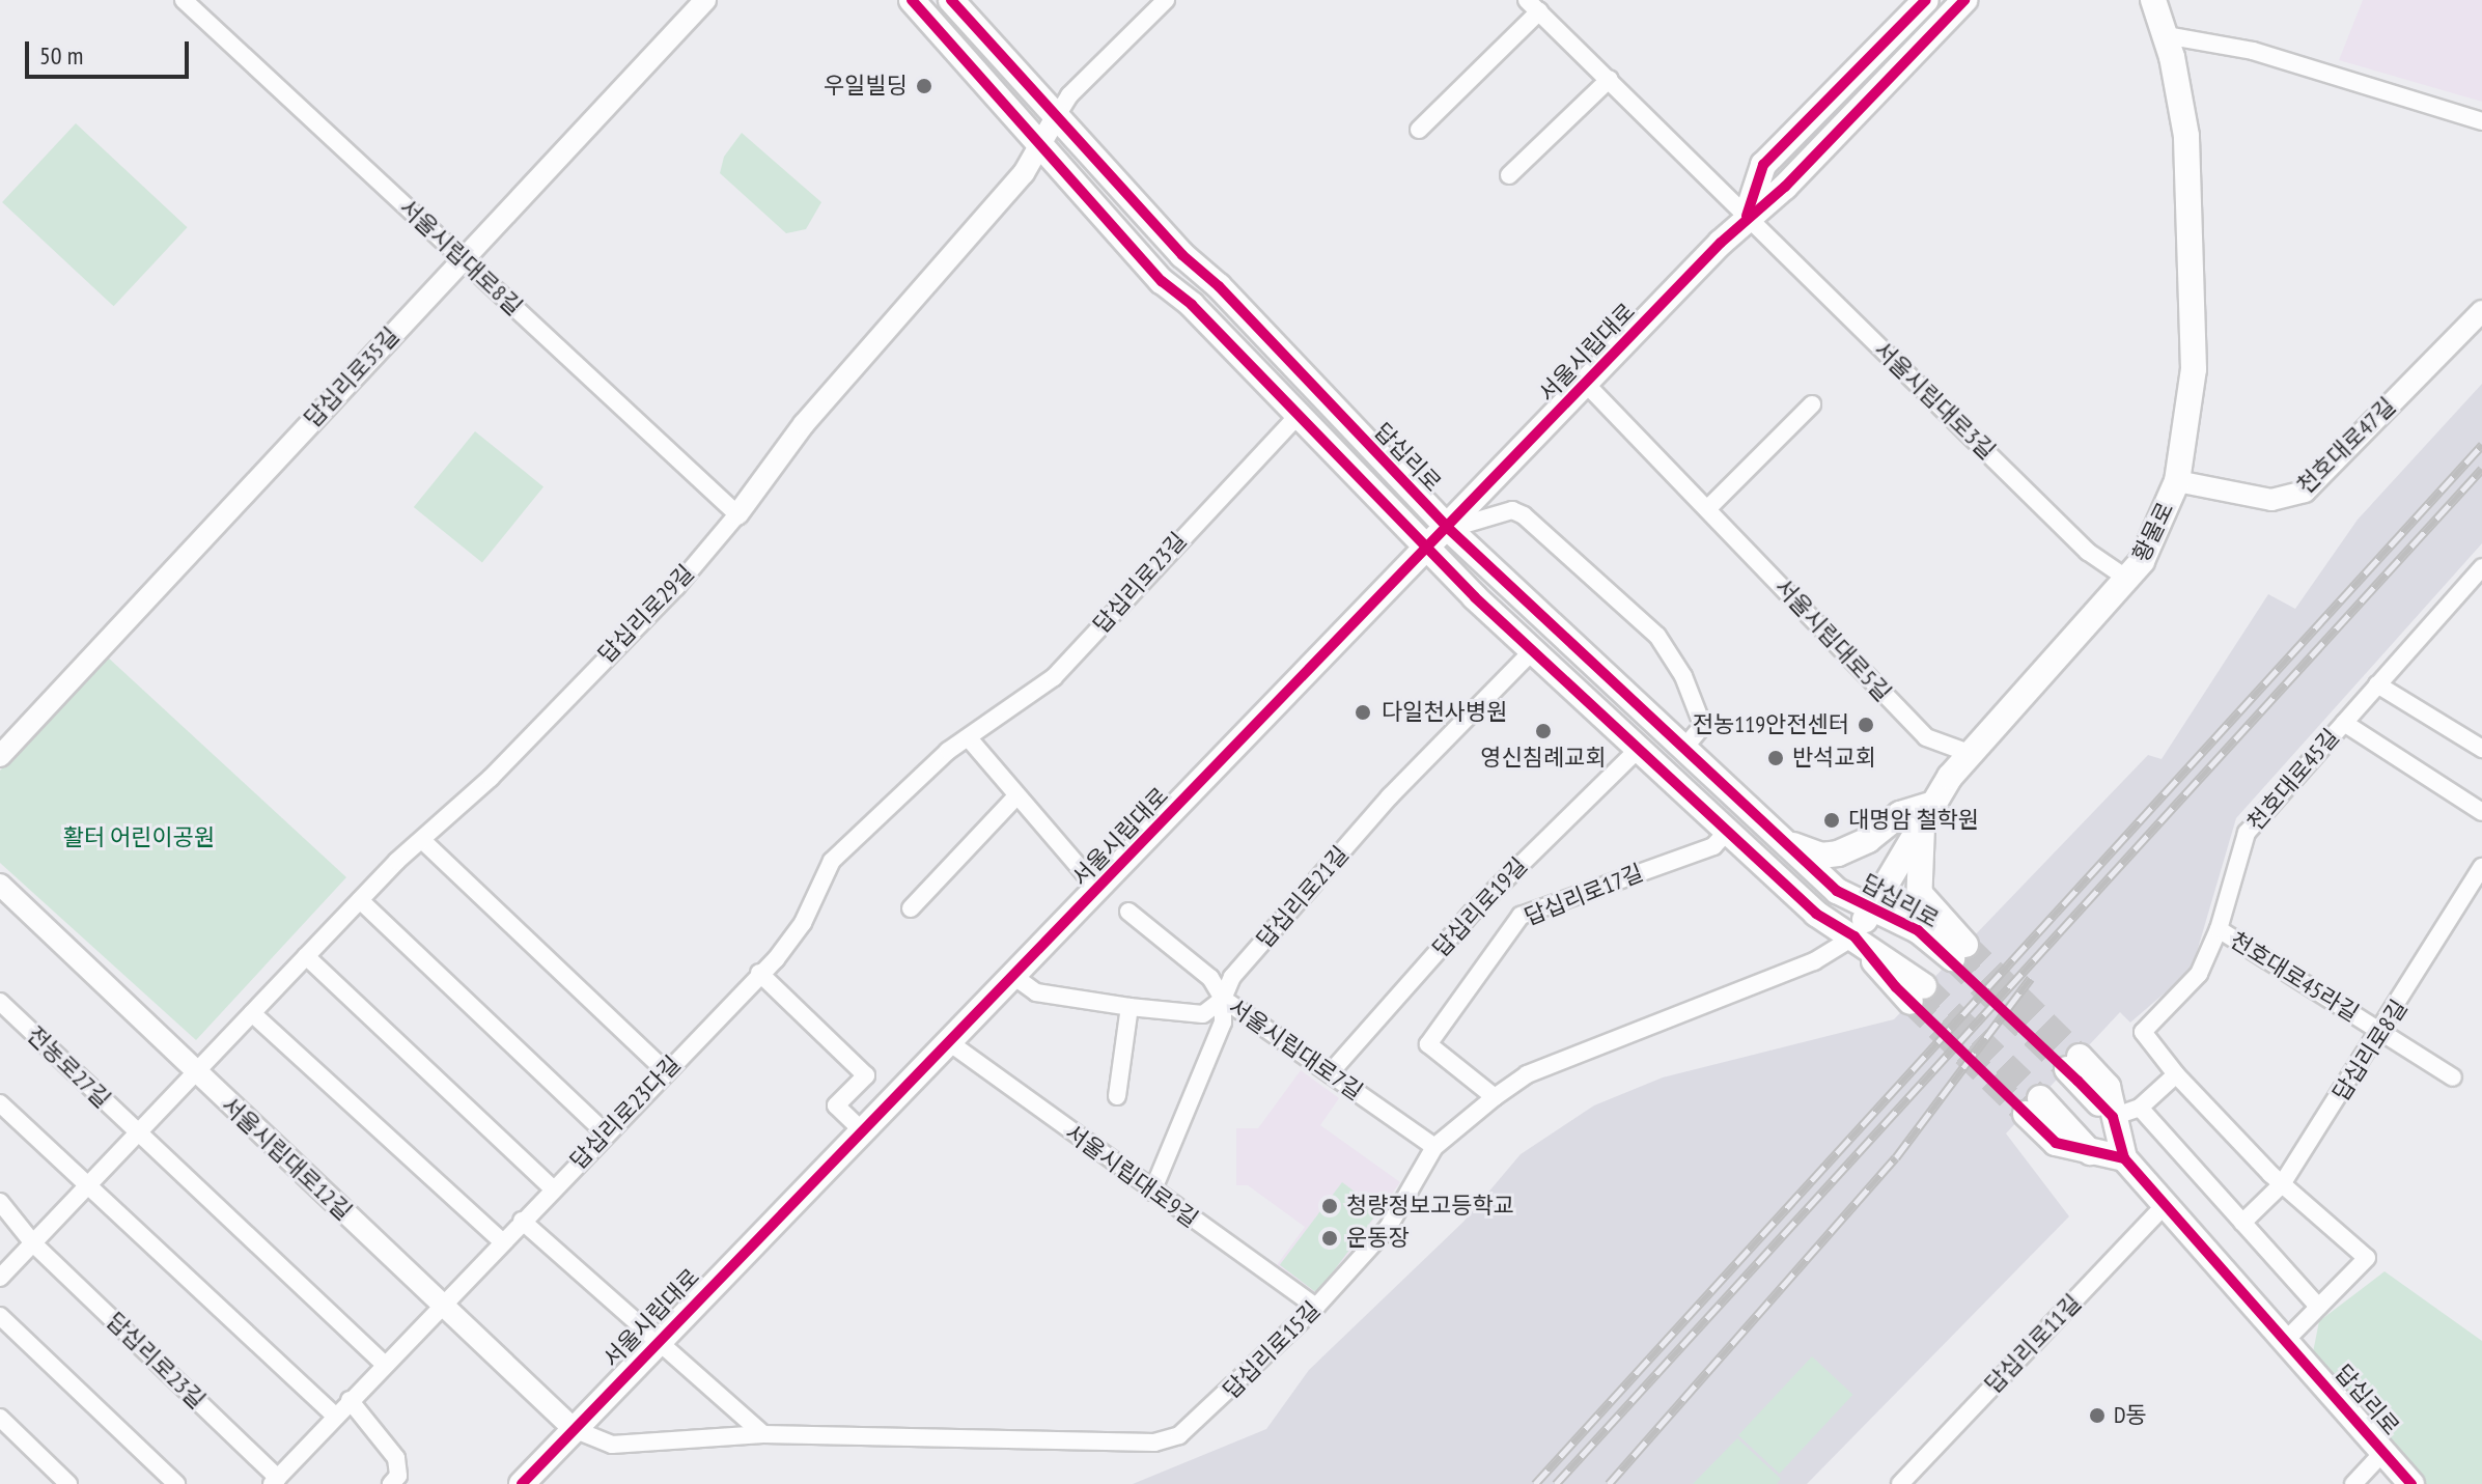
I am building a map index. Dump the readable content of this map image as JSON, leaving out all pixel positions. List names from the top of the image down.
{
  "streets": {
    "main road": ["서울시립대로", "답십리로", "황물로"],
    "street": [
      "서울시립대로8길",
      "답십리로35길",
      "서울시립대로3길",
      "천호대로47길",
      "답십리로23길",
      "답십리로29길",
      "서울시립대로5길",
      "천호대로45길",
      "답십리로17길",
      "답십리로21길",
      "답십리로19길",
      "천호대로45라길",
      "서울시립대로7길",
      "답십리로8길",
      "전농로27길",
      "답십리로23다길",
      "서울시립대로12길",
      "서울시립대로9길",
      "답십리로11길",
      "답십리로15길"
    ]
  },
  "crossings": [
    ["서울시립대로8길", "답십리로35길"],
    ["서울시립대로8길", "답십리로29길"],
    ["서울시립대로", "서울시립대로3길"],
    ["서울시립대로", "답십리로"],
    ["서울시립대로", "서울시립대로5길"],
    ["서울시립대로", "답십리로23다길"],
    ["서울시립대로", "서울시립대로12길"],
    ["서울시립대로", "서울시립대로9길"],
    ["서울시립대로", "답십리로15길"],
    ["서울시립대로3길", "황물로"],
    ["천호대로47길", "황물로"],
    ["답십리로", "황물로"],
    ["답십리로", "답십리로29길"],
    ["답십리로", "답십리로11길"],
    ["황물로", "서울시립대로5길"],
    ["황물로", "답십리로15길"],
    ["답십리로23길", "답십리로23다길"],
    ["답십리로29길", "서울시립대로12길"],
    ["천호대로45길", "천호대로45라길"],
    ["답십리로17길", "답십리로15길"],
    ["답십리로21길", "서울시립대로7길"],
    ["답십리로21길", "서울시립대로9길"],
    ["답십리로19길", "서울시립대로7길"],
    ["천호대로45라길", "답십리로8길"],
    ["서울시립대로7길", "답십리로15길"],
    ["답십리로23다길", "서울시립대로12길"],
    ["서울시립대로12길", "답십리로15길"],
    ["서울시립대로9길", "답십리로15길"]
  ],
  "parks": ["활터 어린이공원"],
  "places": [
    "우일빌딩",
    "다일천사병원",
    "전농119안전센터",
    "영신침례교회",
    "반석교회",
    "대명암 철학원",
    "청량정보고등학교",
    "운동장",
    "D동"
  ],
  "scale_bar": "50 m"
}
